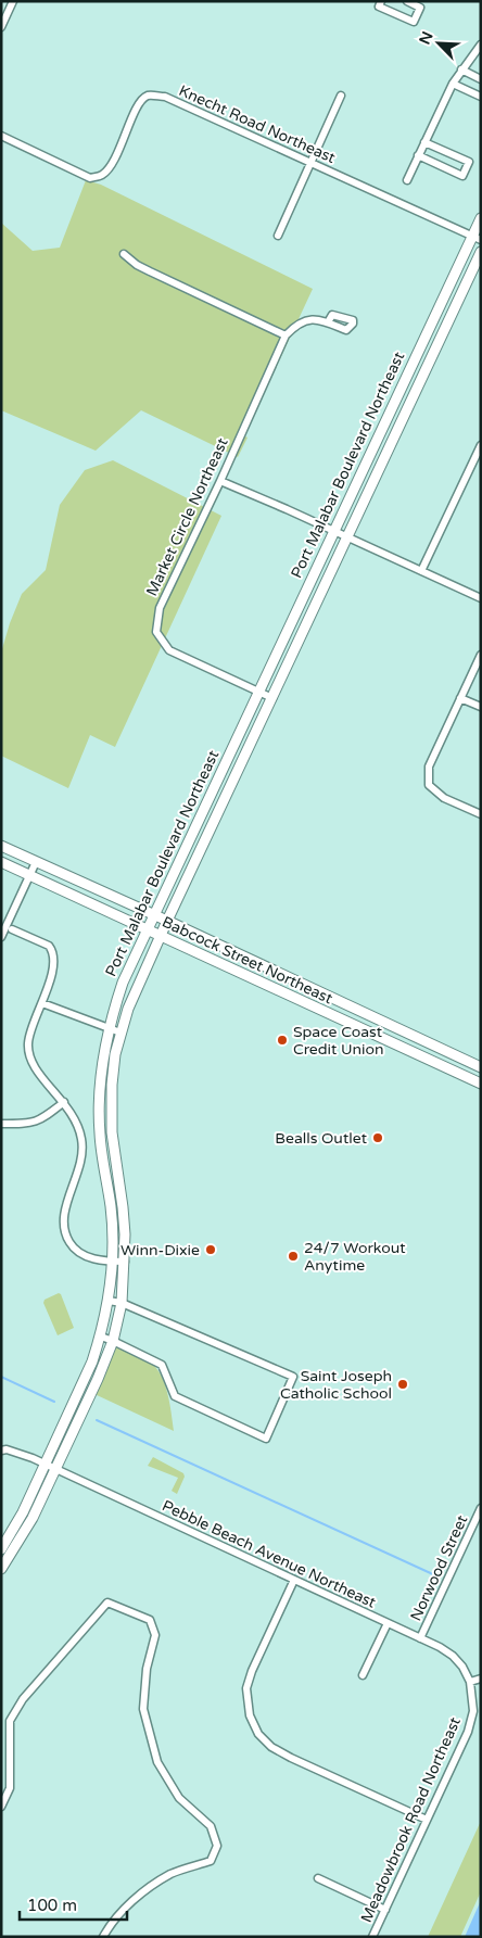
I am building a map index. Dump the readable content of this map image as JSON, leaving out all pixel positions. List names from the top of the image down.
{
  "streets": {
    "street": [
      "Knecht Road Northeast",
      "Port Malabar Boulevard Northeast",
      "Market Circle Northeast",
      "Babcock Street Northeast",
      "Pebble Beach Avenue Northeast",
      "Norwood Street",
      "Meadowbrook Road Northeast"
    ]
  },
  "crossings": [
    ["Knecht Road Northeast", "Port Malabar Boulevard Northeast"],
    ["Port Malabar Boulevard Northeast", "Market Circle Northeast"],
    ["Port Malabar Boulevard Northeast", "Babcock Street Northeast"],
    ["Port Malabar Boulevard Northeast", "Pebble Beach Avenue Northeast"],
    ["Pebble Beach Avenue Northeast", "Norwood Street"],
    ["Pebble Beach Avenue Northeast", "Meadowbrook Road Northeast"]
  ],
  "places": [
    "Space Coast Credit Union",
    "Bealls Outlet",
    "Winn-Dixie",
    "24/7 Workout Anytime",
    "Saint Joseph Catholic School"
  ],
  "scale_bar": "100 m",
  "north": "top left"
}
